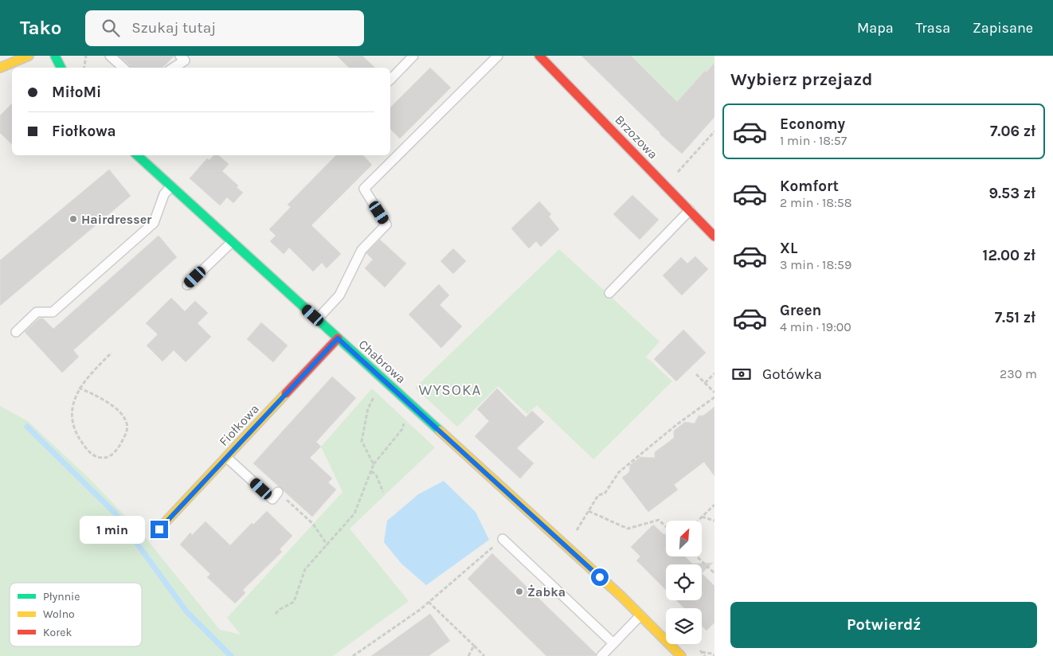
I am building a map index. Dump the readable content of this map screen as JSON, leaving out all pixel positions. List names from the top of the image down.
{
  "streets": {
    "street": ["Brzozowa", "Chabrowa", "Fiołkowa"]
  },
  "crossings": [
    ["Chabrowa", "Fiołkowa"]
  ],
  "districts": ["WYSOKA"],
  "places": ["Hairdresser", "Żabka"],
  "legend": ["Płynnie", "Wolno", "Korek"],
  "north": "top right",
  "page": {
    "header": "Tako",
    "search": "Szukaj tutaj",
    "nav": ["Mapa", "Trasa", "Zapisane"],
    "heading": "Wybierz przejazd",
    "banner": ["MiłoMi", "Fiołkowa"],
    "list": [
      {
        "name": "Economy",
        "note": "1 min · 18:57",
        "value": "7.06 zł"
      },
      {
        "name": "Komfort",
        "note": "2 min · 18:58",
        "value": "9.53 zł"
      },
      {
        "name": "XL",
        "note": "3 min · 18:59",
        "value": "12.00 zł"
      },
      {
        "name": "Green",
        "note": "4 min · 19:00",
        "value": "7.51 zł"
      }
    ],
    "pay": ["Gotówka", "230 m"],
    "bubble": "1 min",
    "buttons": "Potwierdź"
  }
}
